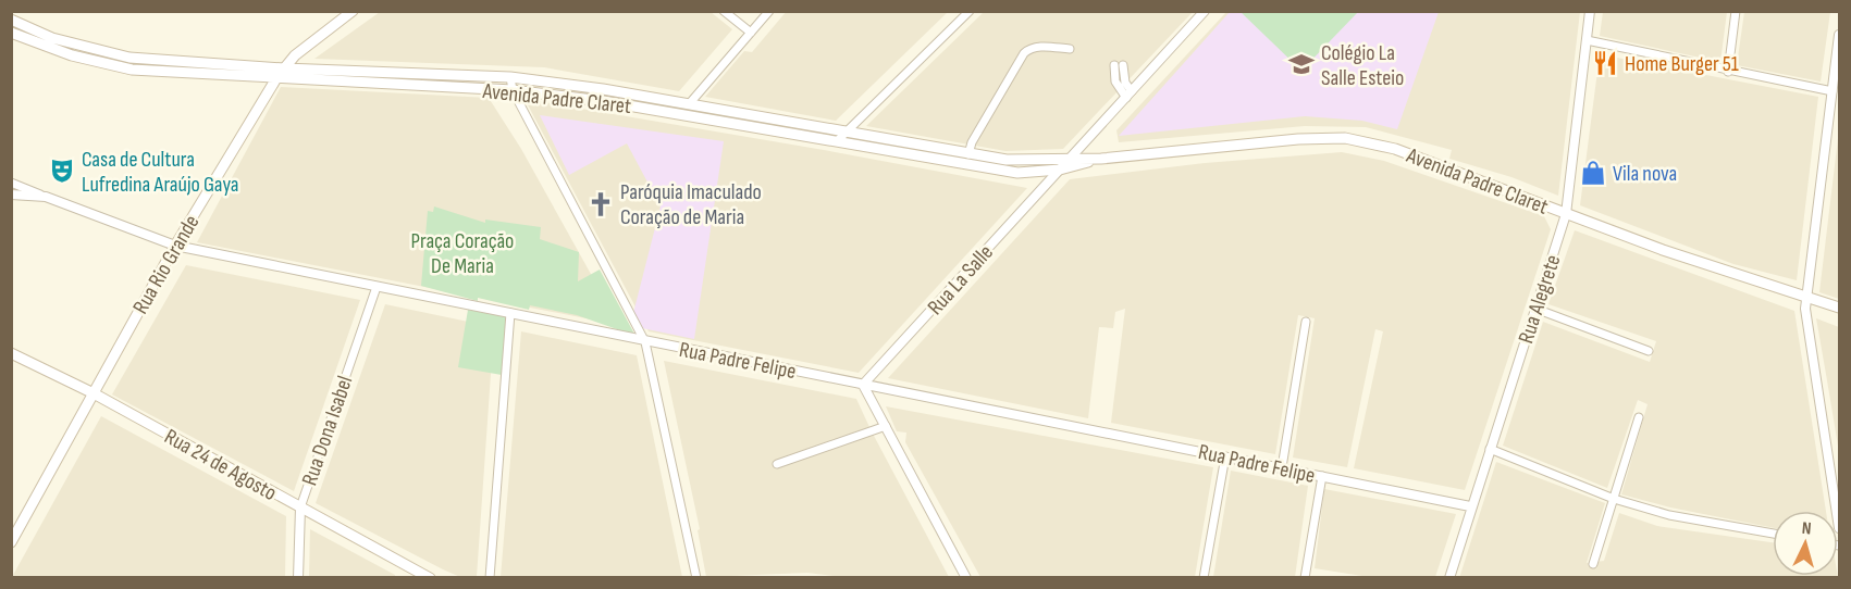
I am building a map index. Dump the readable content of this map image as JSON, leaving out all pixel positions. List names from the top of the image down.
{
  "streets": {
    "main road": ["Avenida Padre Claret", "Rua Rio Grande", "Rua 24 de Agosto"],
    "street": [
      "Rua La Salle",
      "Rua Alegrete",
      "Rua Padre Felipe",
      "Rua Dona Isabel"
    ]
  },
  "crossings": [
    ["Avenida Padre Claret", "Rua Rio Grande"],
    ["Avenida Padre Claret", "Rua La Salle"],
    ["Avenida Padre Claret", "Rua Alegrete"],
    ["Rua Rio Grande", "Rua Padre Felipe"],
    ["Rua Rio Grande", "Rua 24 de Agosto"],
    ["Rua La Salle", "Rua Padre Felipe"],
    ["Rua Alegrete", "Rua Padre Felipe"],
    ["Rua Padre Felipe", "Rua Dona Isabel"],
    ["Rua Dona Isabel", "Rua 24 de Agosto"]
  ],
  "parks": ["Praça Coração De Maria"],
  "places": {
    "restaurant": ["Home Burger 51"],
    "school or university": ["Colégio La Salle Esteio"],
    "theatre": ["Casa de Cultura Lufredina Araújo Gaya"],
    "shop": ["Vila nova"],
    "church": ["Paróquia Imaculado Coração de Maria"]
  },
  "north": "top"
}
